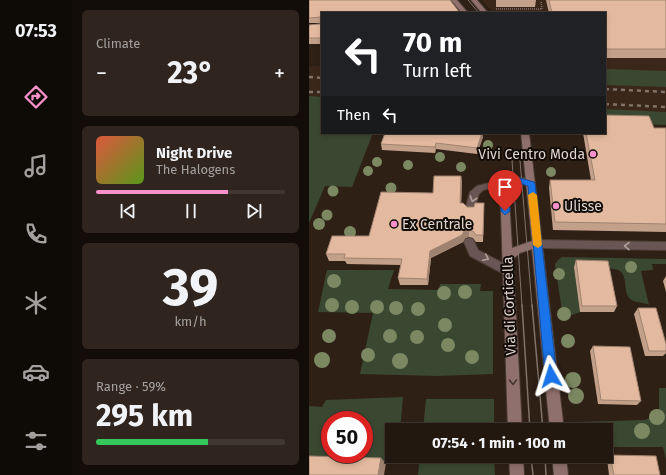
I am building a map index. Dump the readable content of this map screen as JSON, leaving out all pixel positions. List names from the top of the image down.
{
  "streets": {
    "main road": ["Via di Corticella"]
  },
  "places": ["Vivi Centro Moda", "Ulisse", "Ex Centrale"],
  "page": {
    "tabs": "07:53",
    "tile": [
      "Climate",
      ["39", "km/h"],
      ["Range · 59%", "295 km"]
    ],
    "turn": ["70 m", "Turn left"],
    "heat": ["−", "23°", "+"],
    "then": "Then",
    "song": ["Night Drive", "The Halogens"],
    "limit": "50",
    "trip": "07:54 · 1 min · 100 m"
  }
}
